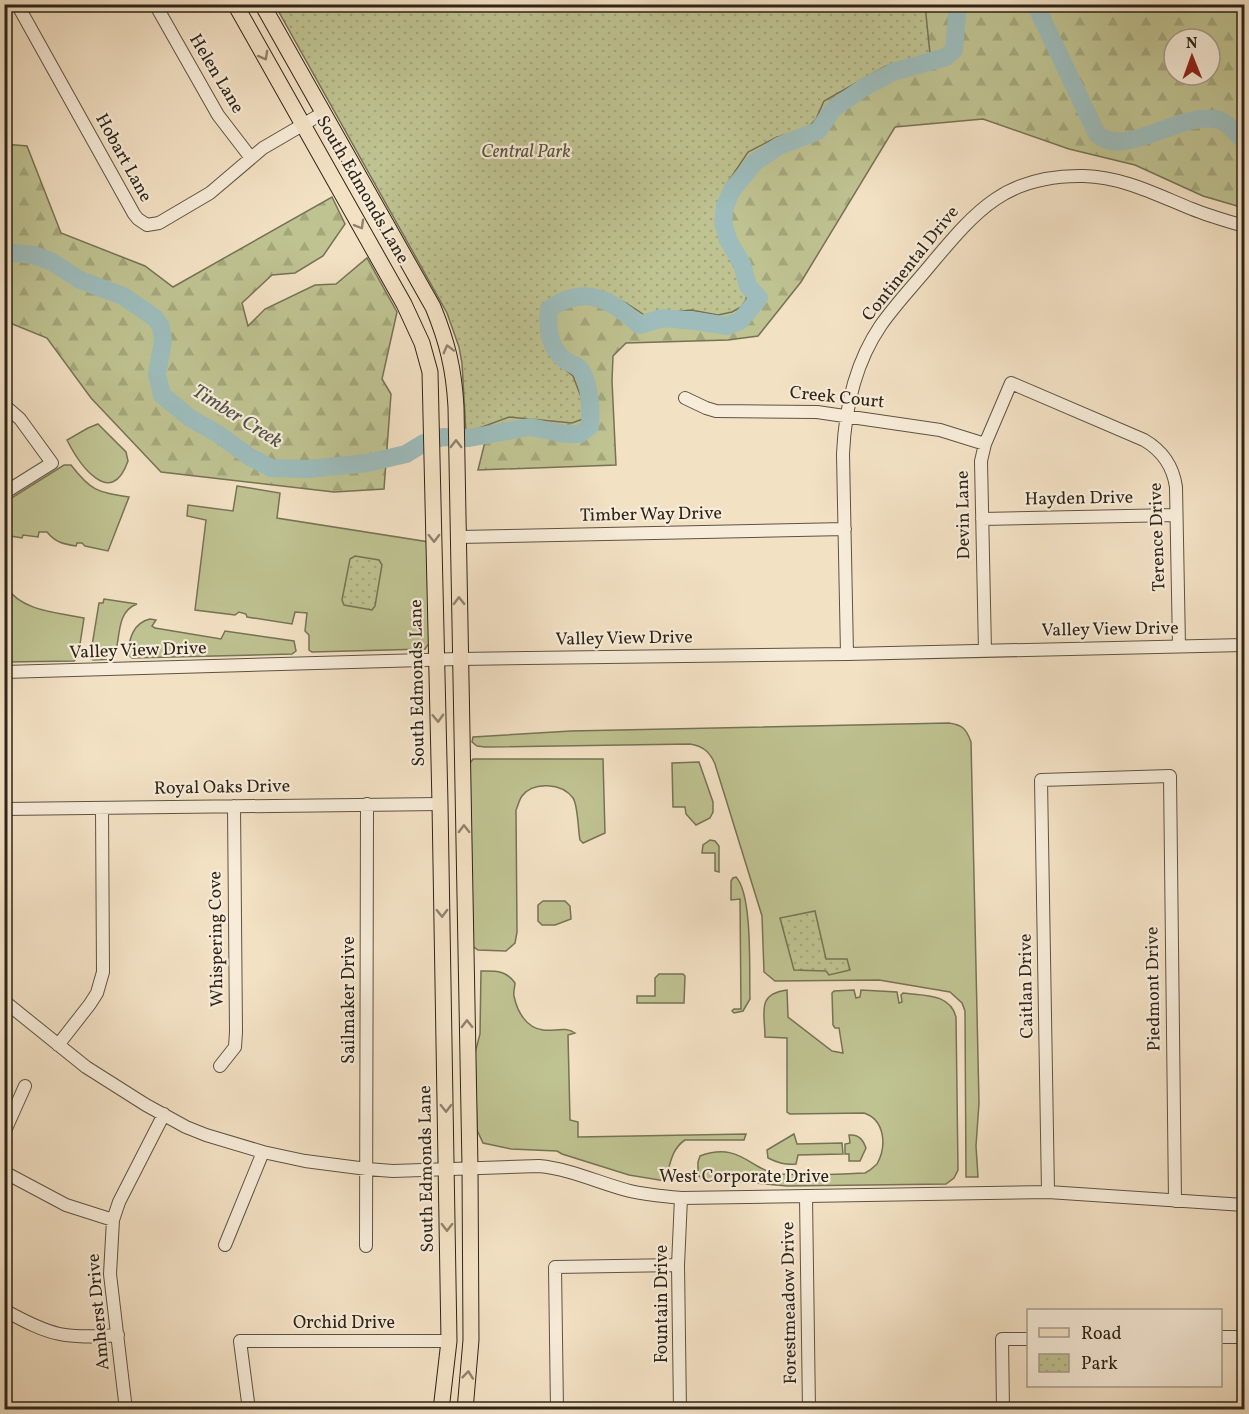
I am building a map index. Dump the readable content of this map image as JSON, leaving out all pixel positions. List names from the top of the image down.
{
  "streets": {
    "main road": ["South Edmonds Lane"],
    "street": [
      "Helen Lane",
      "Hobart Lane",
      "Continental Drive",
      "Creek Court",
      "Hayden Drive",
      "Timber Way Drive",
      "Devin Lane",
      "Terence Drive",
      "Valley View Drive",
      "Royal Oaks Drive",
      "Whispering Cove",
      "Caitlan Drive",
      "Piedmont Drive",
      "Sailmaker Drive",
      "West Corporate Drive",
      "Forestmeadow Drive",
      "Fountain Drive",
      "Amherst Drive",
      "Orchid Drive"
    ]
  },
  "crossings": [
    ["Helen Lane", "Hobart Lane"],
    ["Hobart Lane", "South Edmonds Lane"],
    ["South Edmonds Lane", "Timber Way Drive"],
    ["South Edmonds Lane", "Valley View Drive"],
    ["South Edmonds Lane", "Royal Oaks Drive"],
    ["South Edmonds Lane", "West Corporate Drive"],
    ["South Edmonds Lane", "Orchid Drive"],
    ["Continental Drive", "Creek Court"],
    ["Continental Drive", "Timber Way Drive"],
    ["Continental Drive", "Valley View Drive"],
    ["Creek Court", "Devin Lane"],
    ["Hayden Drive", "Devin Lane"],
    ["Hayden Drive", "Terence Drive"],
    ["Devin Lane", "Terence Drive"],
    ["Devin Lane", "Valley View Drive"],
    ["Terence Drive", "Valley View Drive"],
    ["Royal Oaks Drive", "Whispering Cove"],
    ["Royal Oaks Drive", "Sailmaker Drive"],
    ["Caitlan Drive", "Piedmont Drive"],
    ["Caitlan Drive", "West Corporate Drive"],
    ["Piedmont Drive", "West Corporate Drive"],
    ["Sailmaker Drive", "West Corporate Drive"],
    ["West Corporate Drive", "Forestmeadow Drive"],
    ["West Corporate Drive", "Fountain Drive"],
    ["West Corporate Drive", "Amherst Drive"]
  ],
  "water": ["Timber Creek"],
  "parks": ["Central Park"],
  "legend": ["Road", "Park"],
  "north": "top"
}
